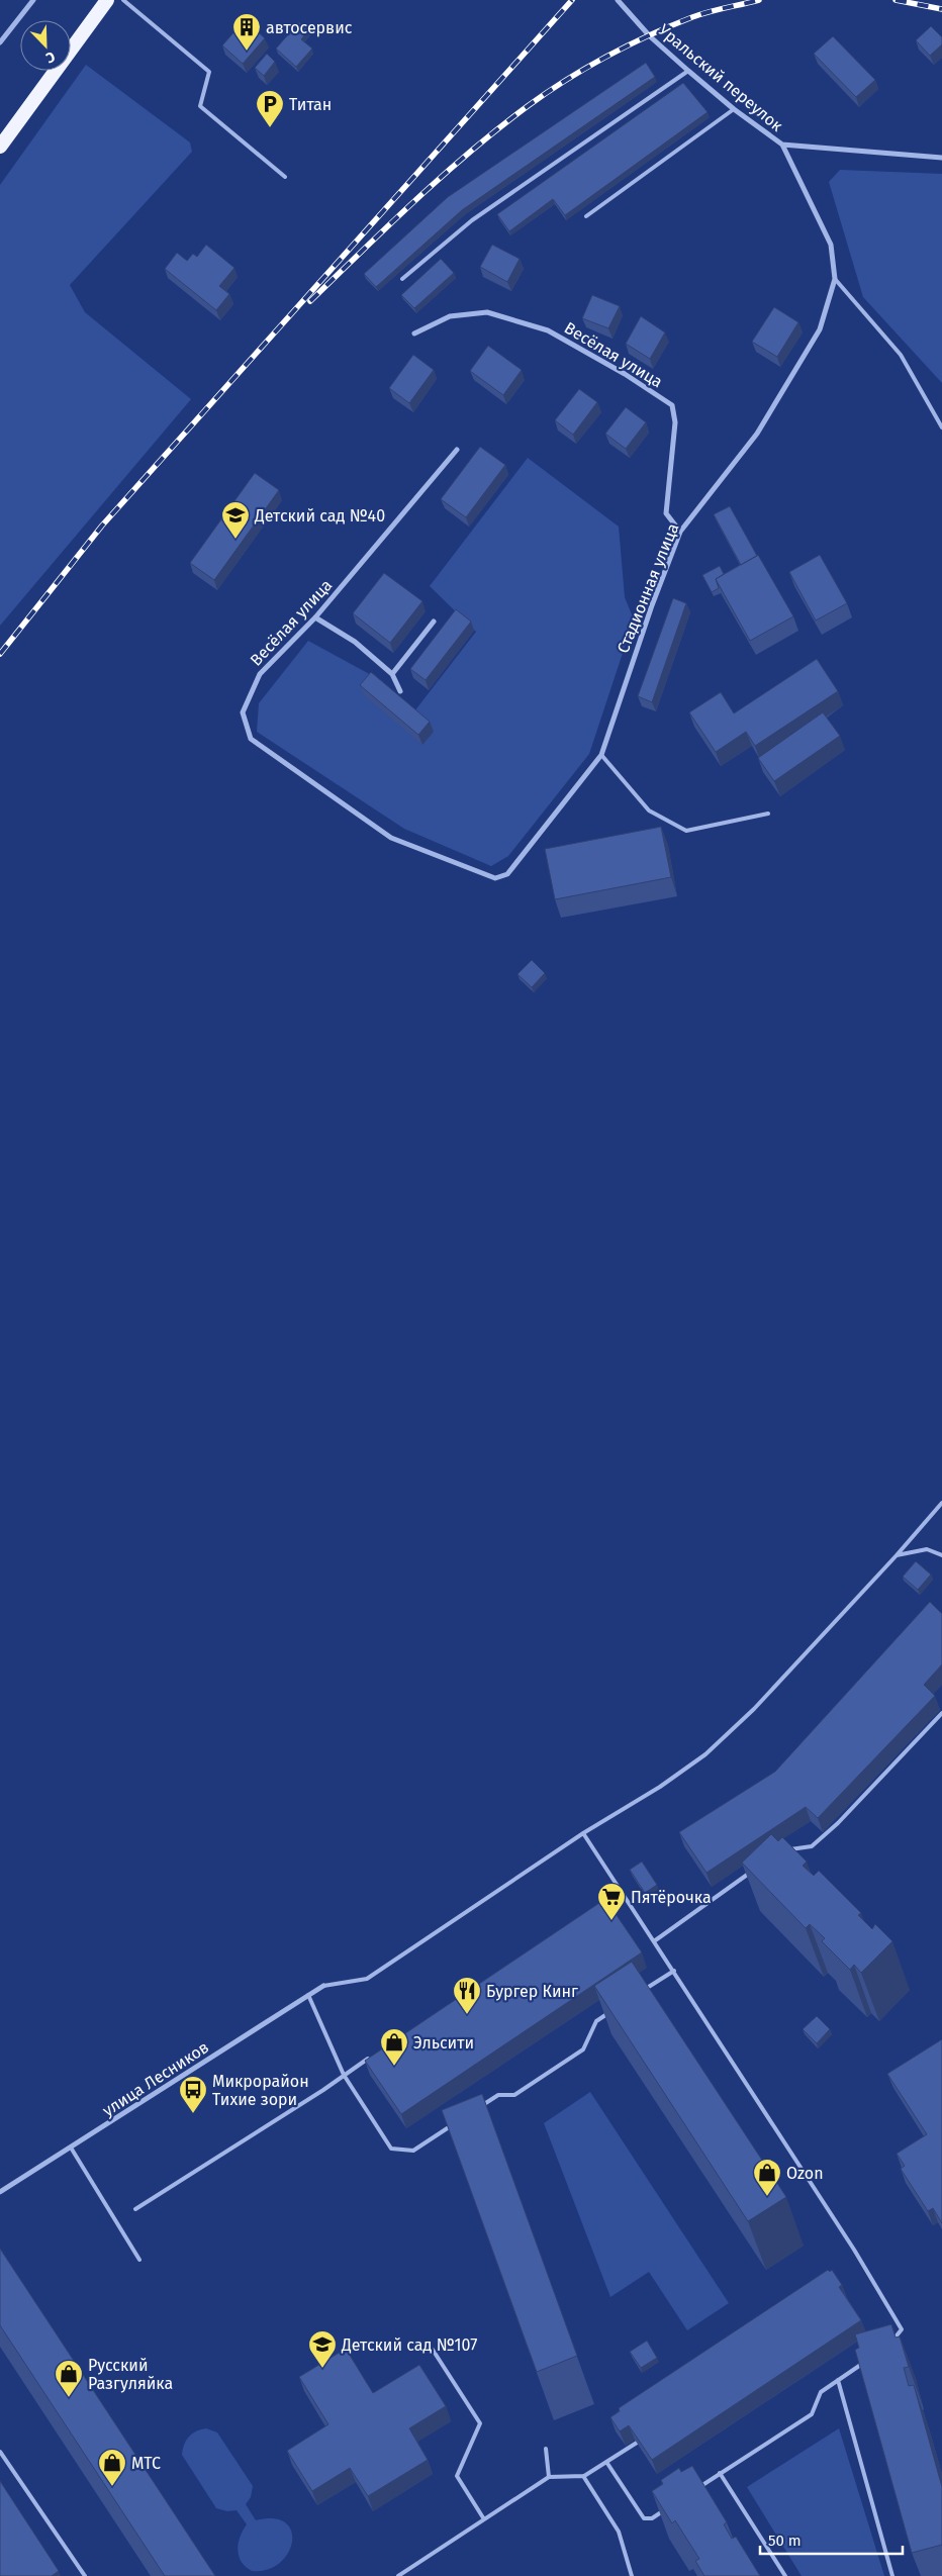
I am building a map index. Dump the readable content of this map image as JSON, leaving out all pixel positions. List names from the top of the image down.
{
  "streets": {
    "street": [
      "Уральский переулок",
      "Весёлая улица",
      "Стадионная улица",
      "улица Лесников"
    ]
  },
  "crossings": [
    ["Уральский переулок", "Стадионная улица"],
    ["Весёлая улица", "Стадионная улица"]
  ],
  "places": {
    "building": ["автосервис"],
    "parking": ["Титан"],
    "school or university": ["Детский сад №40", "Детский сад №107"],
    "supermarket": ["Пятёрочка"],
    "restaurant": ["Бургер Кинг"],
    "shop": [
      "Эльсити",
      "Ozon",
      "Русский Разгуляйка",
      "МТС"
    ],
    "bus stop": ["Микрорайон Тихие зори"]
  },
  "scale_bar": "50 m",
  "north": "bottom right"
}
